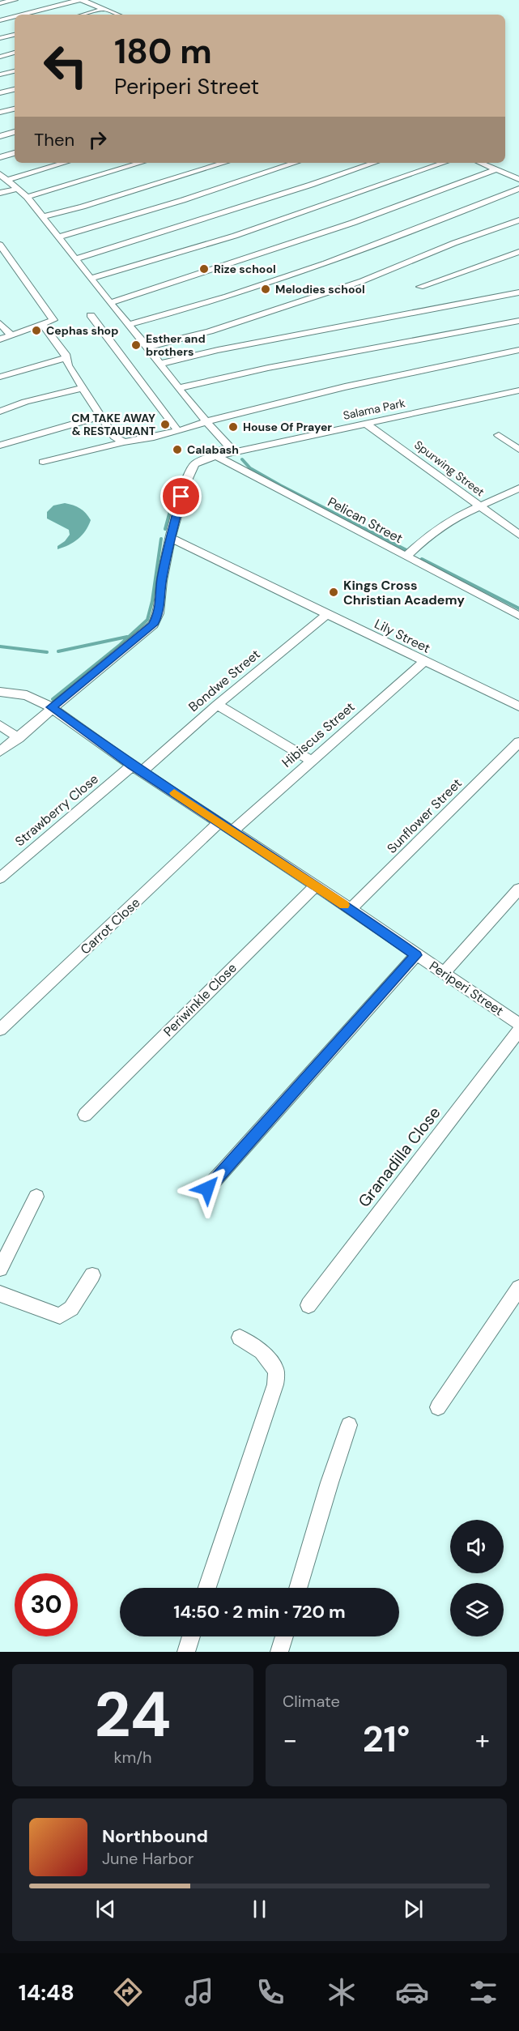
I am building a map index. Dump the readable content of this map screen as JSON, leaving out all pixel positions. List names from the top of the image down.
{
  "streets": {
    "street": [
      "Salama Park",
      "Spurwing Street",
      "Pelican Street",
      "Lily Street",
      "Bondwe Street",
      "Hibiscus Street",
      "Strawberry Close",
      "Sunflower Street",
      "Carrot Close",
      "Periperi Street",
      "Periwinkle Close",
      "Granadilla Close"
    ]
  },
  "crossings": [
    ["Salama Park", "Spurwing Street"],
    ["Lily Street", "Bondwe Street"],
    ["Lily Street", "Hibiscus Street"],
    ["Bondwe Street", "Strawberry Close"],
    ["Bondwe Street", "Periperi Street"],
    ["Hibiscus Street", "Periperi Street"],
    ["Strawberry Close", "Periperi Street"],
    ["Sunflower Street", "Periperi Street"],
    ["Carrot Close", "Periperi Street"],
    ["Periperi Street", "Periwinkle Close"]
  ],
  "places": [
    "Rize school",
    "Melodies school",
    "Cephas shop",
    "Esther and brothers",
    "CM TAKE AWAY & RESTAURANT",
    "House Of Prayer",
    "Calabash",
    "Kings Cross Christian Academy"
  ],
  "page": {
    "turn": ["180 m", "Periperi Street"],
    "then": "Then",
    "limit": "30",
    "trip": "14:50 · 2 min · 720 m",
    "tile": [
      ["24", "km/h"],
      "Climate"
    ],
    "heat": ["−", "21°", "+"],
    "song": ["Northbound", "June Harbor"],
    "tabs": "14:48"
  }
}
